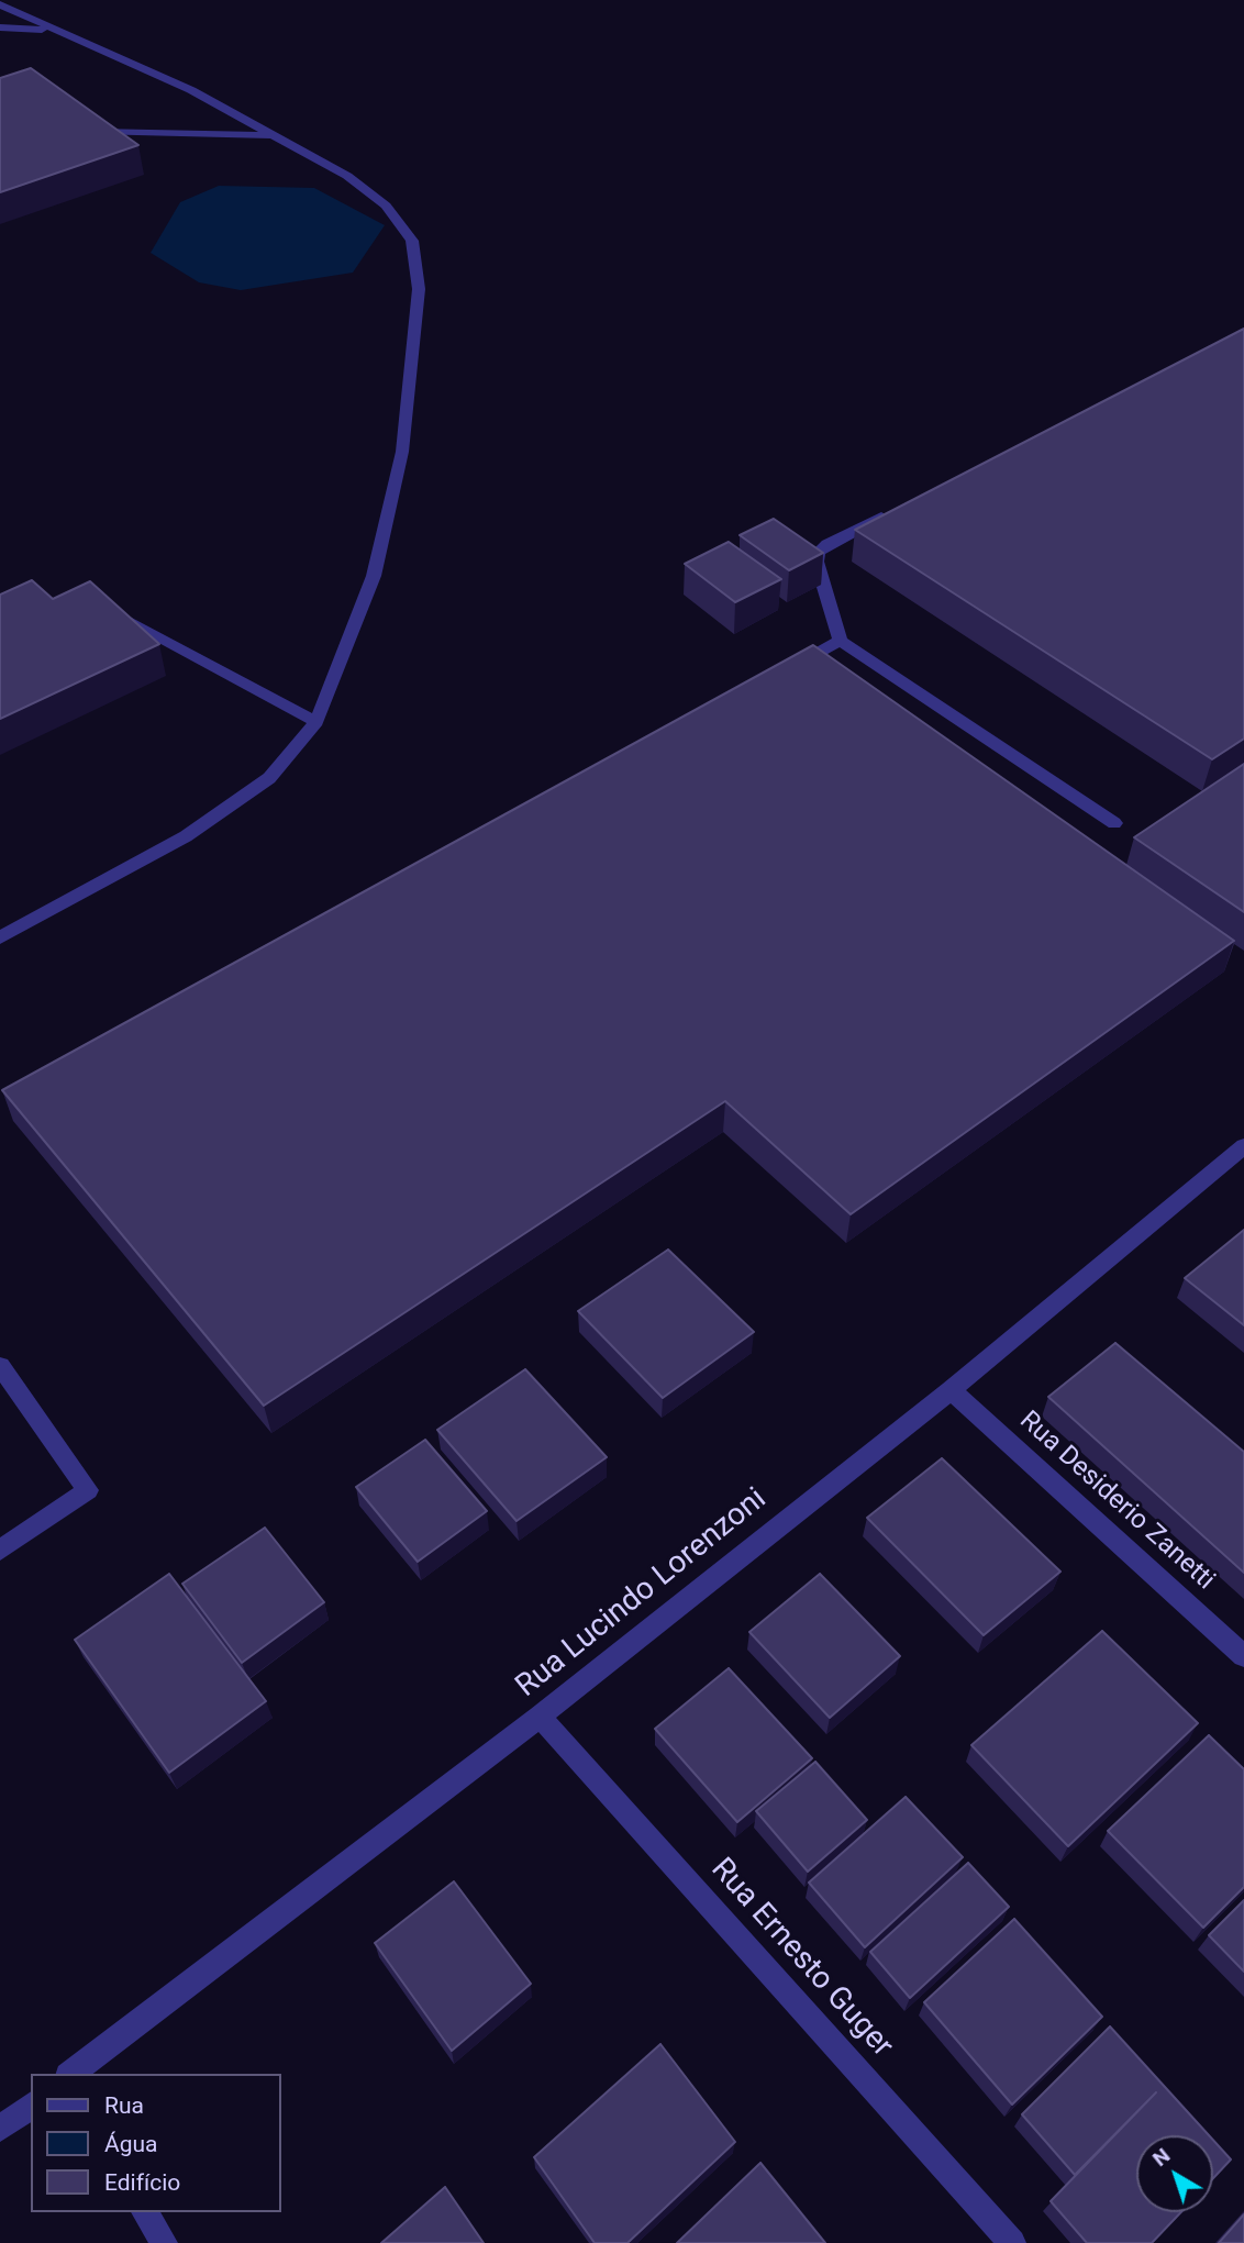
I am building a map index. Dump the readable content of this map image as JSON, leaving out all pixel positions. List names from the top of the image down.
{
  "streets": {
    "street": ["Rua Desiderio Zanetti", "Rua Lucindo Lorenzoni", "Rua Ernesto Guger"]
  },
  "crossings": [
    ["Rua Desiderio Zanetti", "Rua Lucindo Lorenzoni"],
    ["Rua Lucindo Lorenzoni", "Rua Ernesto Guger"]
  ],
  "legend": ["Rua", "Água", "Edifício"],
  "north": "top left"
}
